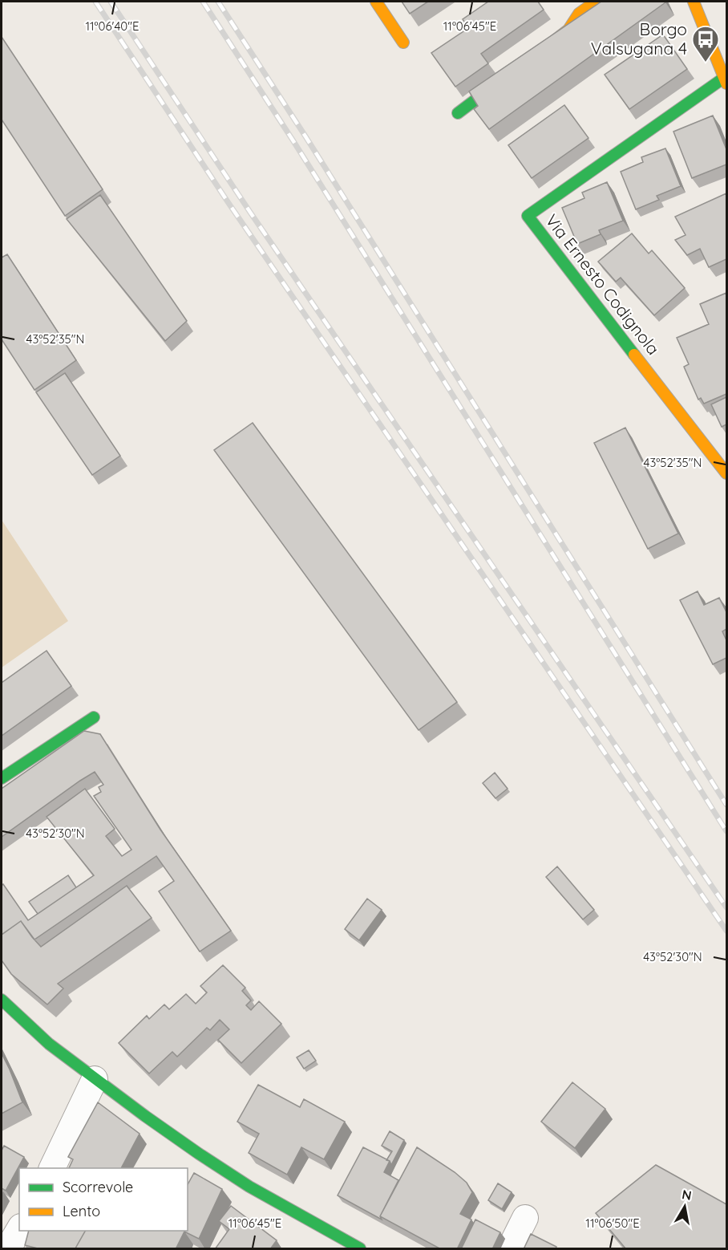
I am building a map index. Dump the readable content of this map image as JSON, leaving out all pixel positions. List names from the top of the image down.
{
  "streets": {
    "street": ["Via Ernesto Codignola"]
  },
  "places": {
    "bus stop": ["Borgo Valsugana 4"]
  },
  "legend": ["Scorrevole", "Lento"],
  "north": "top",
  "coordinates": [
    "11°06'40\"E",
    "11°06'45\"E",
    "43°52'35\"N",
    "43°52'30\"N",
    "11°06'50\"E"
  ]
}
